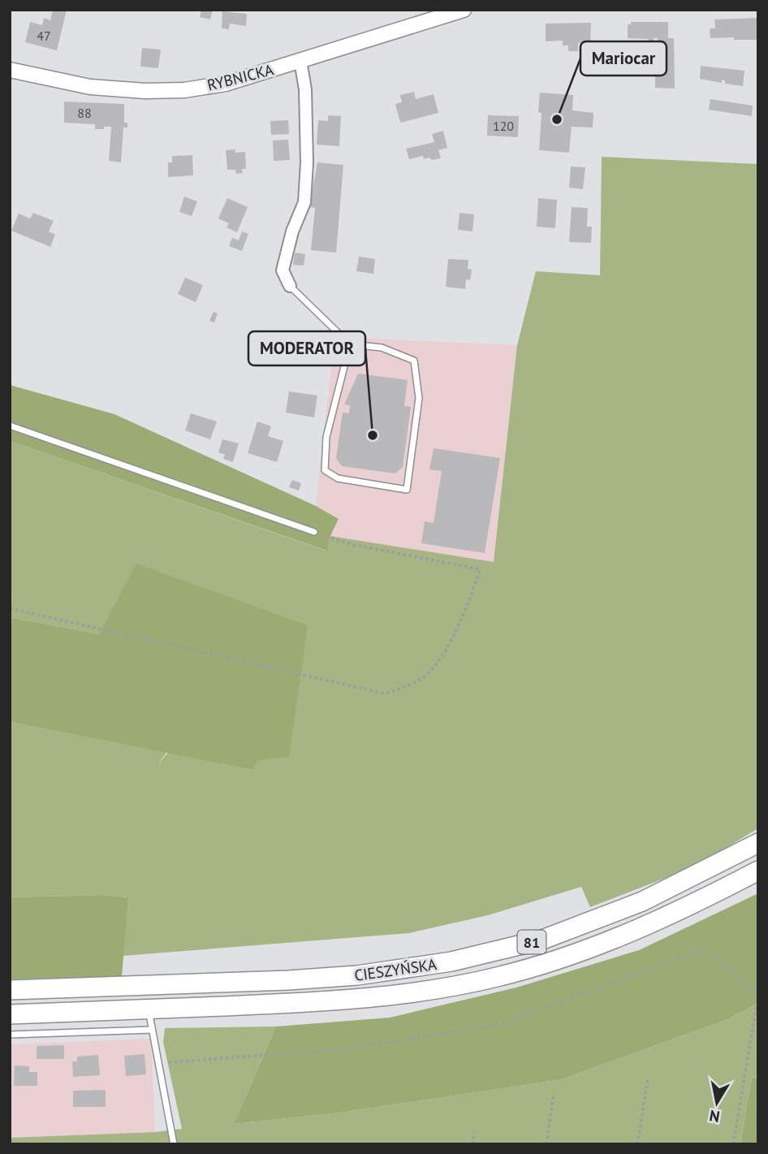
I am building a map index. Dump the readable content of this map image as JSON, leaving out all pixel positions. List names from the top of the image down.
{
  "streets": {
    "main road": ["81", "CIESZYŃSKA"],
    "street": ["RYBNICKA"]
  },
  "places": ["Mariocar", "MODERATOR"],
  "house_numbers": ["47", "88", "120"],
  "north": "bottom"
}
